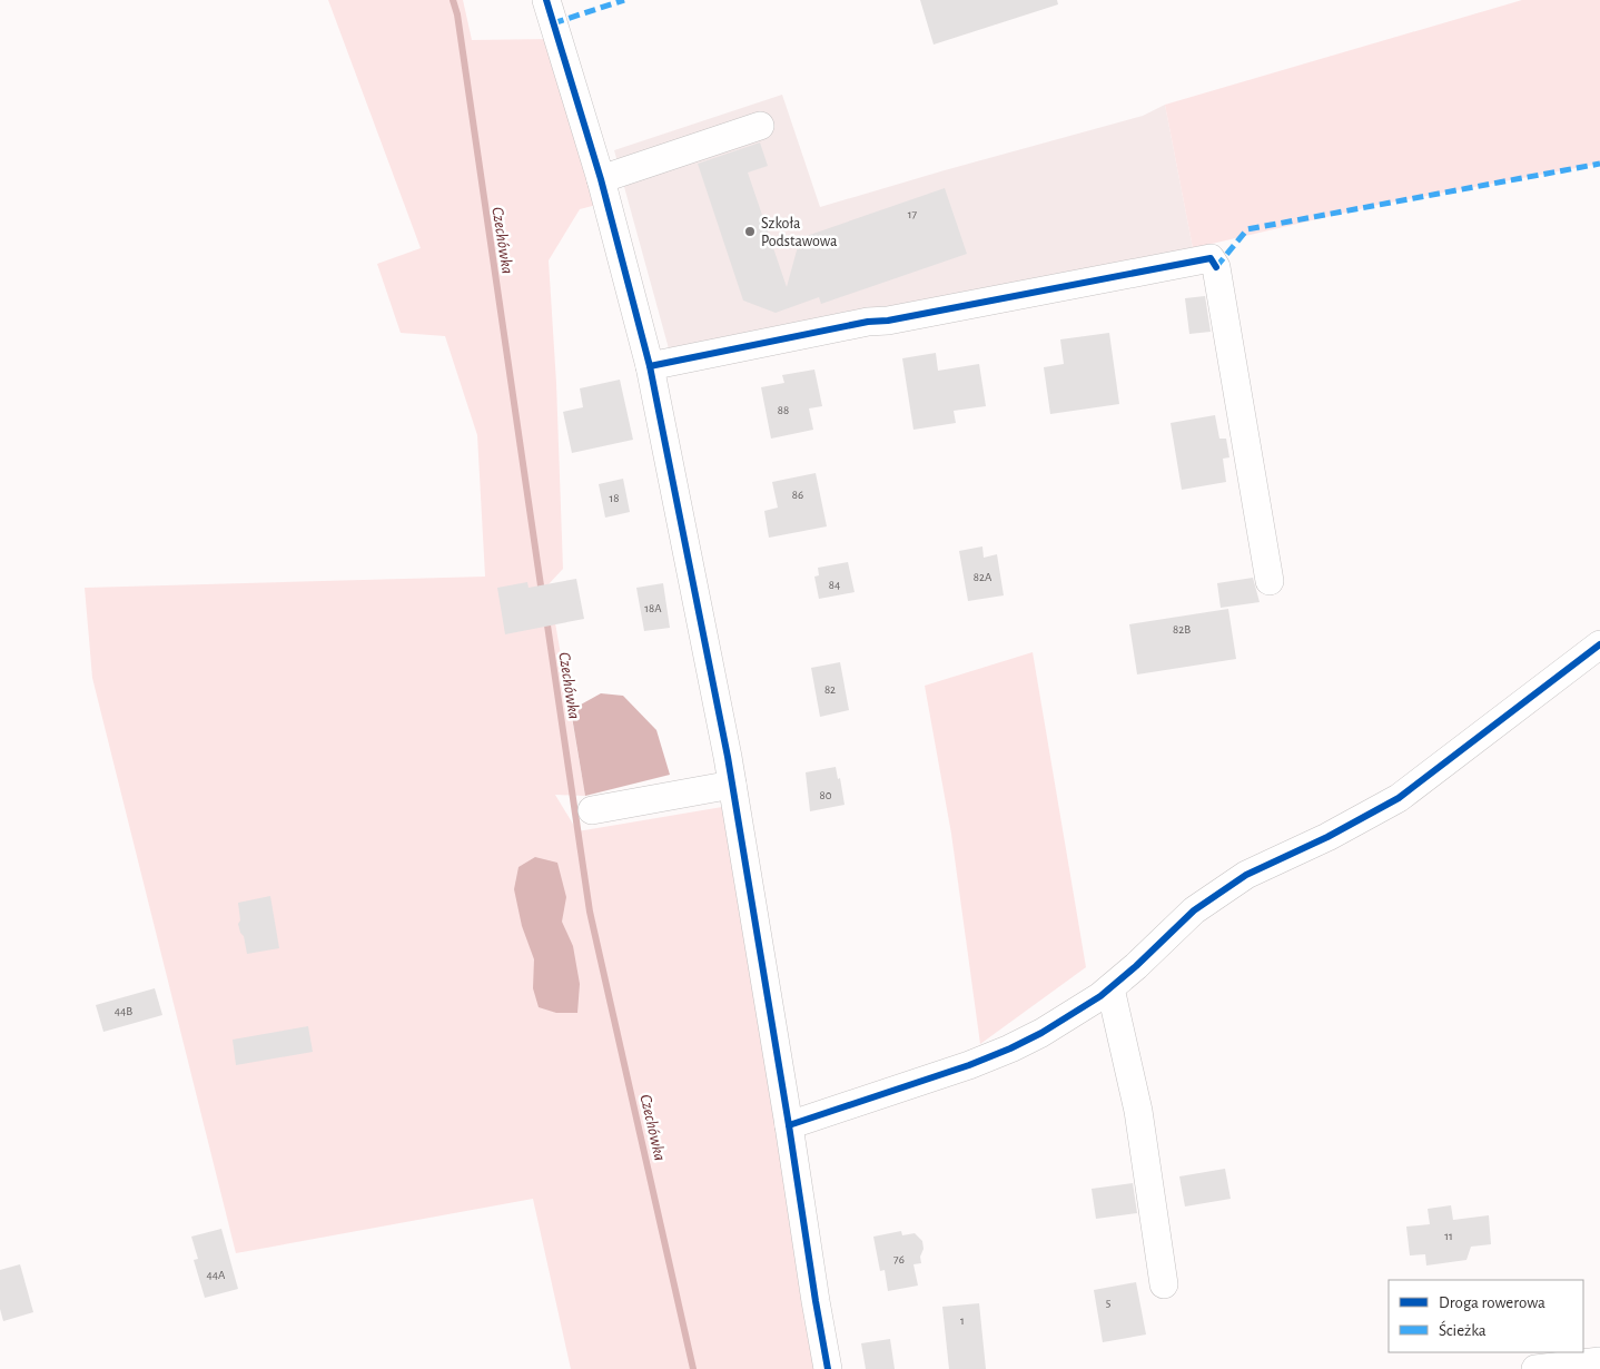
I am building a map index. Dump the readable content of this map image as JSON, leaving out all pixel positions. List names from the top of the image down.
{
  "water": ["Czechówka"],
  "places": ["Szkoła Podstawowa"],
  "house_numbers": [
    "17",
    "88",
    "86",
    "18",
    "82A",
    "84",
    "18A",
    "82B",
    "82",
    "80",
    "44B",
    "11",
    "76",
    "44A",
    "5",
    "1"
  ],
  "legend": ["Droga rowerowa", "Ścieżka"]
}
